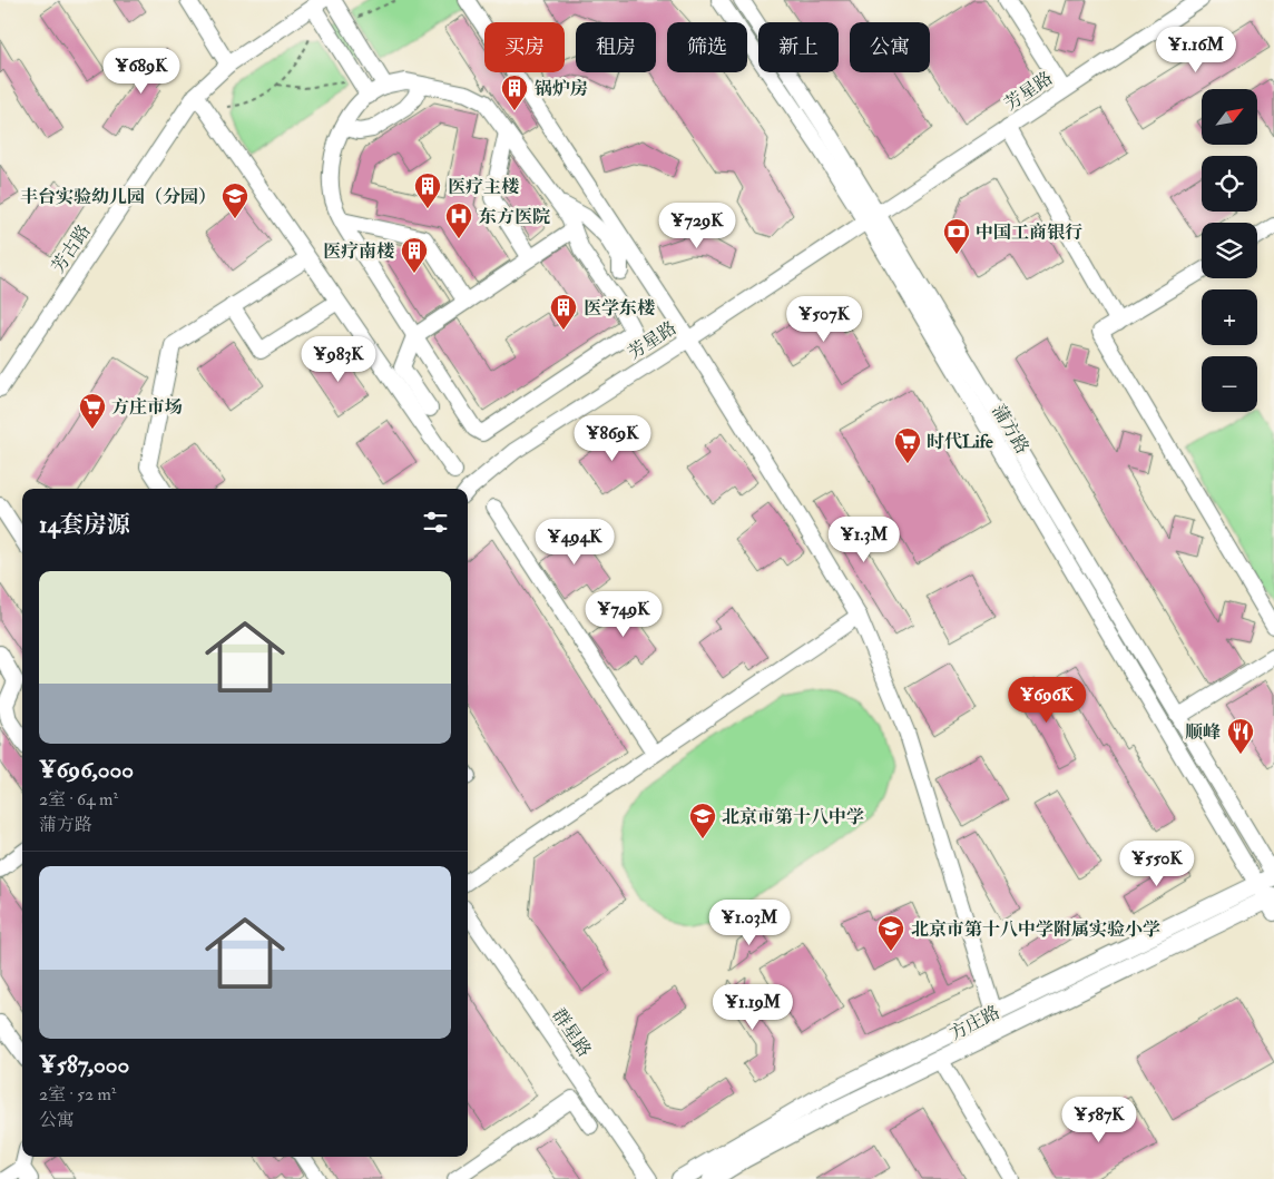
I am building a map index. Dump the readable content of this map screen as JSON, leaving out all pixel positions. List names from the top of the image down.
{
  "streets": {
    "main road": ["方庄路"],
    "street": [
      "芳星路",
      "芳古路",
      "蒲方路",
      "群星路"
    ]
  },
  "crossings": [
    ["芳星路", "蒲方路"],
    ["蒲方路", "方庄路"]
  ],
  "places": {
    "building": [
      "锅炉房",
      "医疗主楼",
      "医疗南楼",
      "医学东楼"
    ],
    "school or university": ["丰台实验幼儿园（分园）", "北京市第十八中学", "北京市第十八中学附属实验小学"],
    "hospital": ["东方医院"],
    "bank": ["中国工商银行"],
    "supermarket": ["方庄市场", "时代Life"],
    "restaurant": ["顺峰"]
  },
  "north": "top right",
  "page": {
    "chip": [
      "买房",
      "租房",
      "筛选",
      "新上",
      "公寓"
    ],
    "price": [
      "¥1.16M",
      "¥689K",
      "¥729K",
      "¥507K",
      "¥983K",
      "¥869K",
      "¥1.3M",
      "¥494K",
      "¥749K",
      "¥696K",
      "¥550K",
      "¥1.03M",
      "¥1.19M",
      "¥587K"
    ],
    "map_buttons": ["+", "−"],
    "heading": "14套房源",
    "list": [
      {
        "name": "¥696,000",
        "note": "2室 · 64 m² · 蒲方路"
      },
      {
        "name": "¥587,000",
        "note": "2室 · 52 m² · 公寓"
      }
    ]
  }
}
